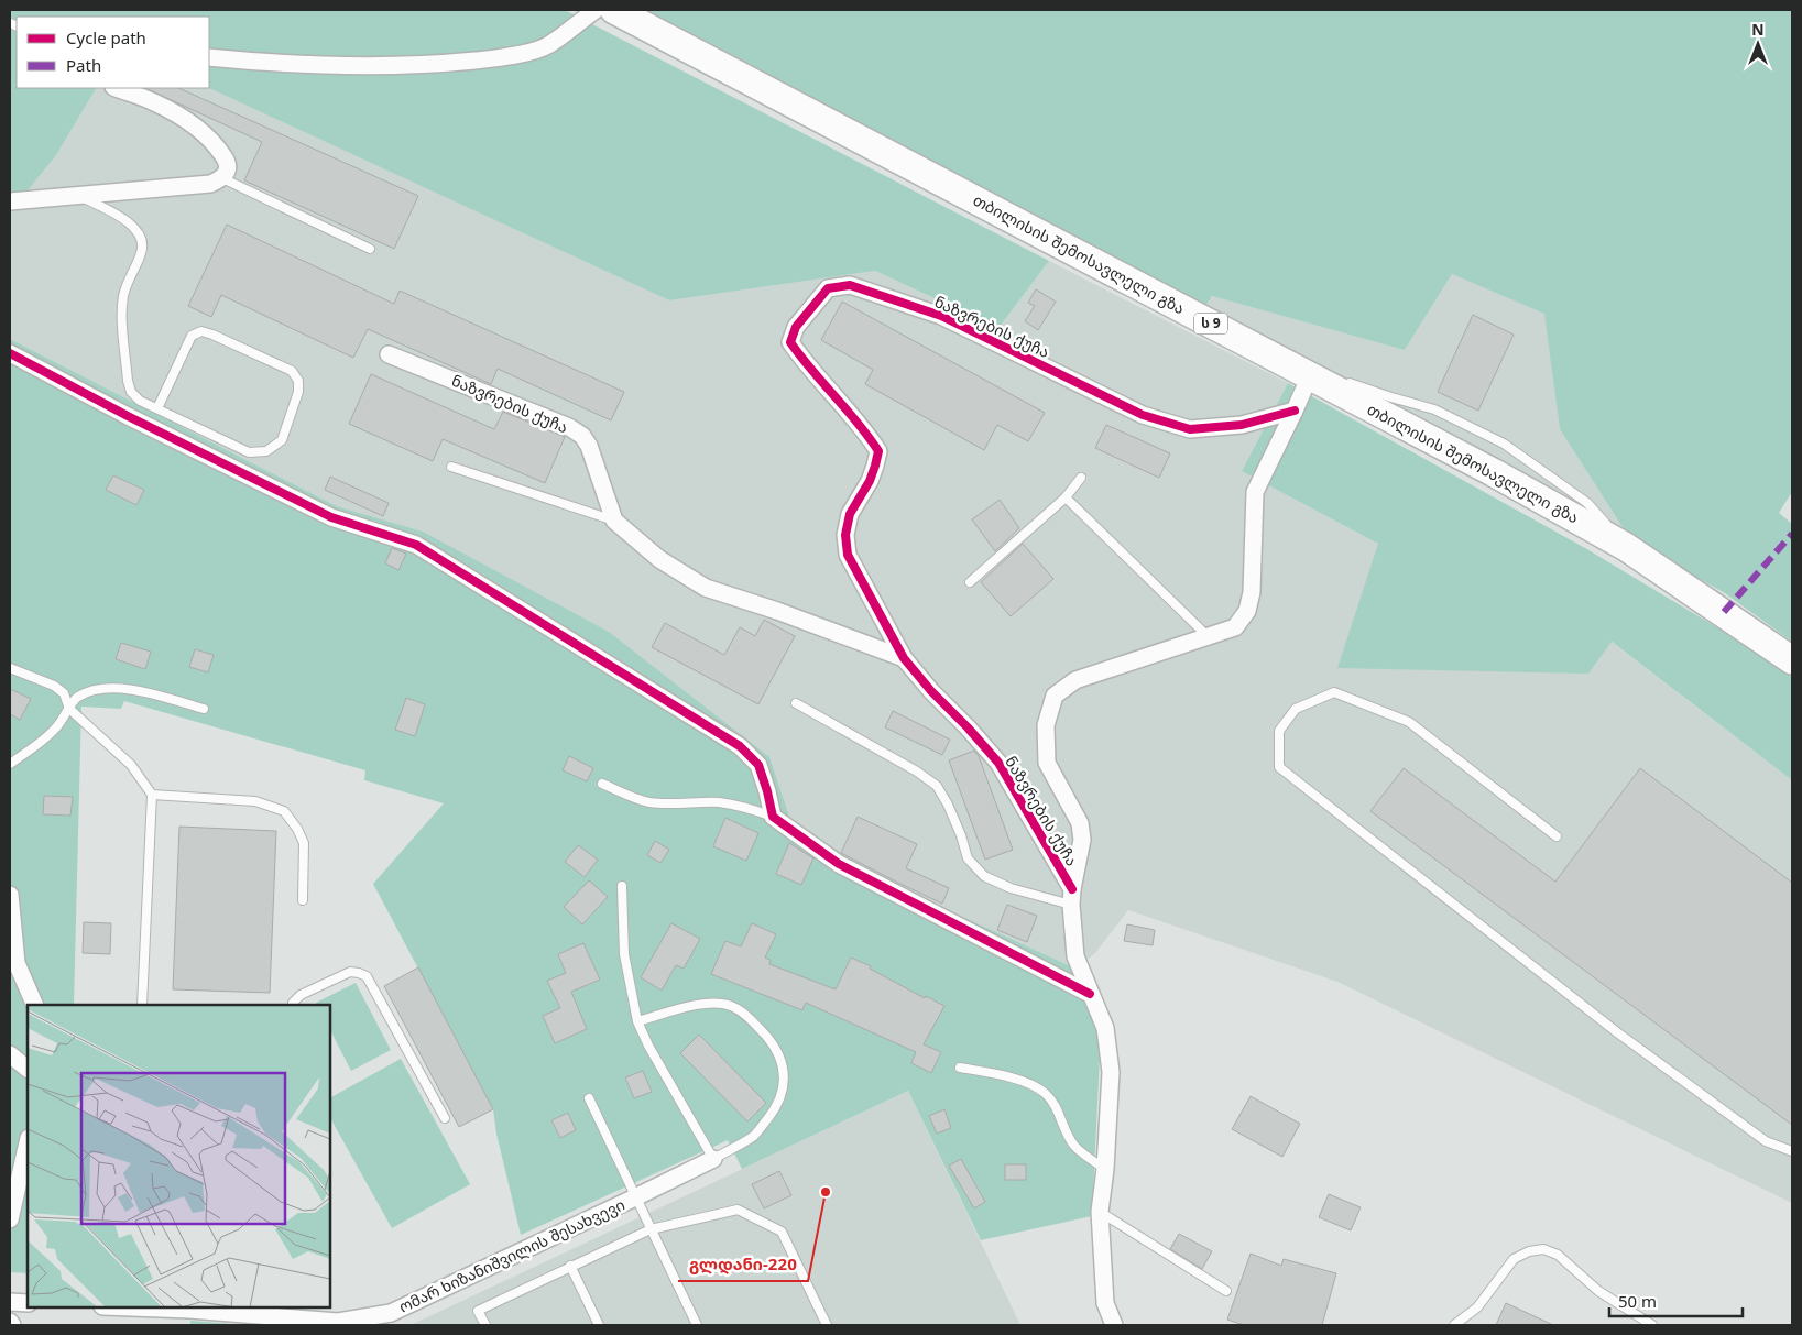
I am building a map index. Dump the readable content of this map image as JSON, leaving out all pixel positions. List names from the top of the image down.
{
  "streets": {
    "highway": ["თბილისის შემოსავლელი გზა", "ს 9"],
    "street": ["ნაზვრების ქუჩა", "ომარ ხიზანიშვილის შესახვევი"]
  },
  "crossings": [
    ["თბილისის შემოსავლელი გზა", "ნაზვრების ქუჩა"]
  ],
  "places": ["გლდანი-220"],
  "legend": ["Cycle path", "Path"],
  "scale_bar": "50 m",
  "north": "top"
}
